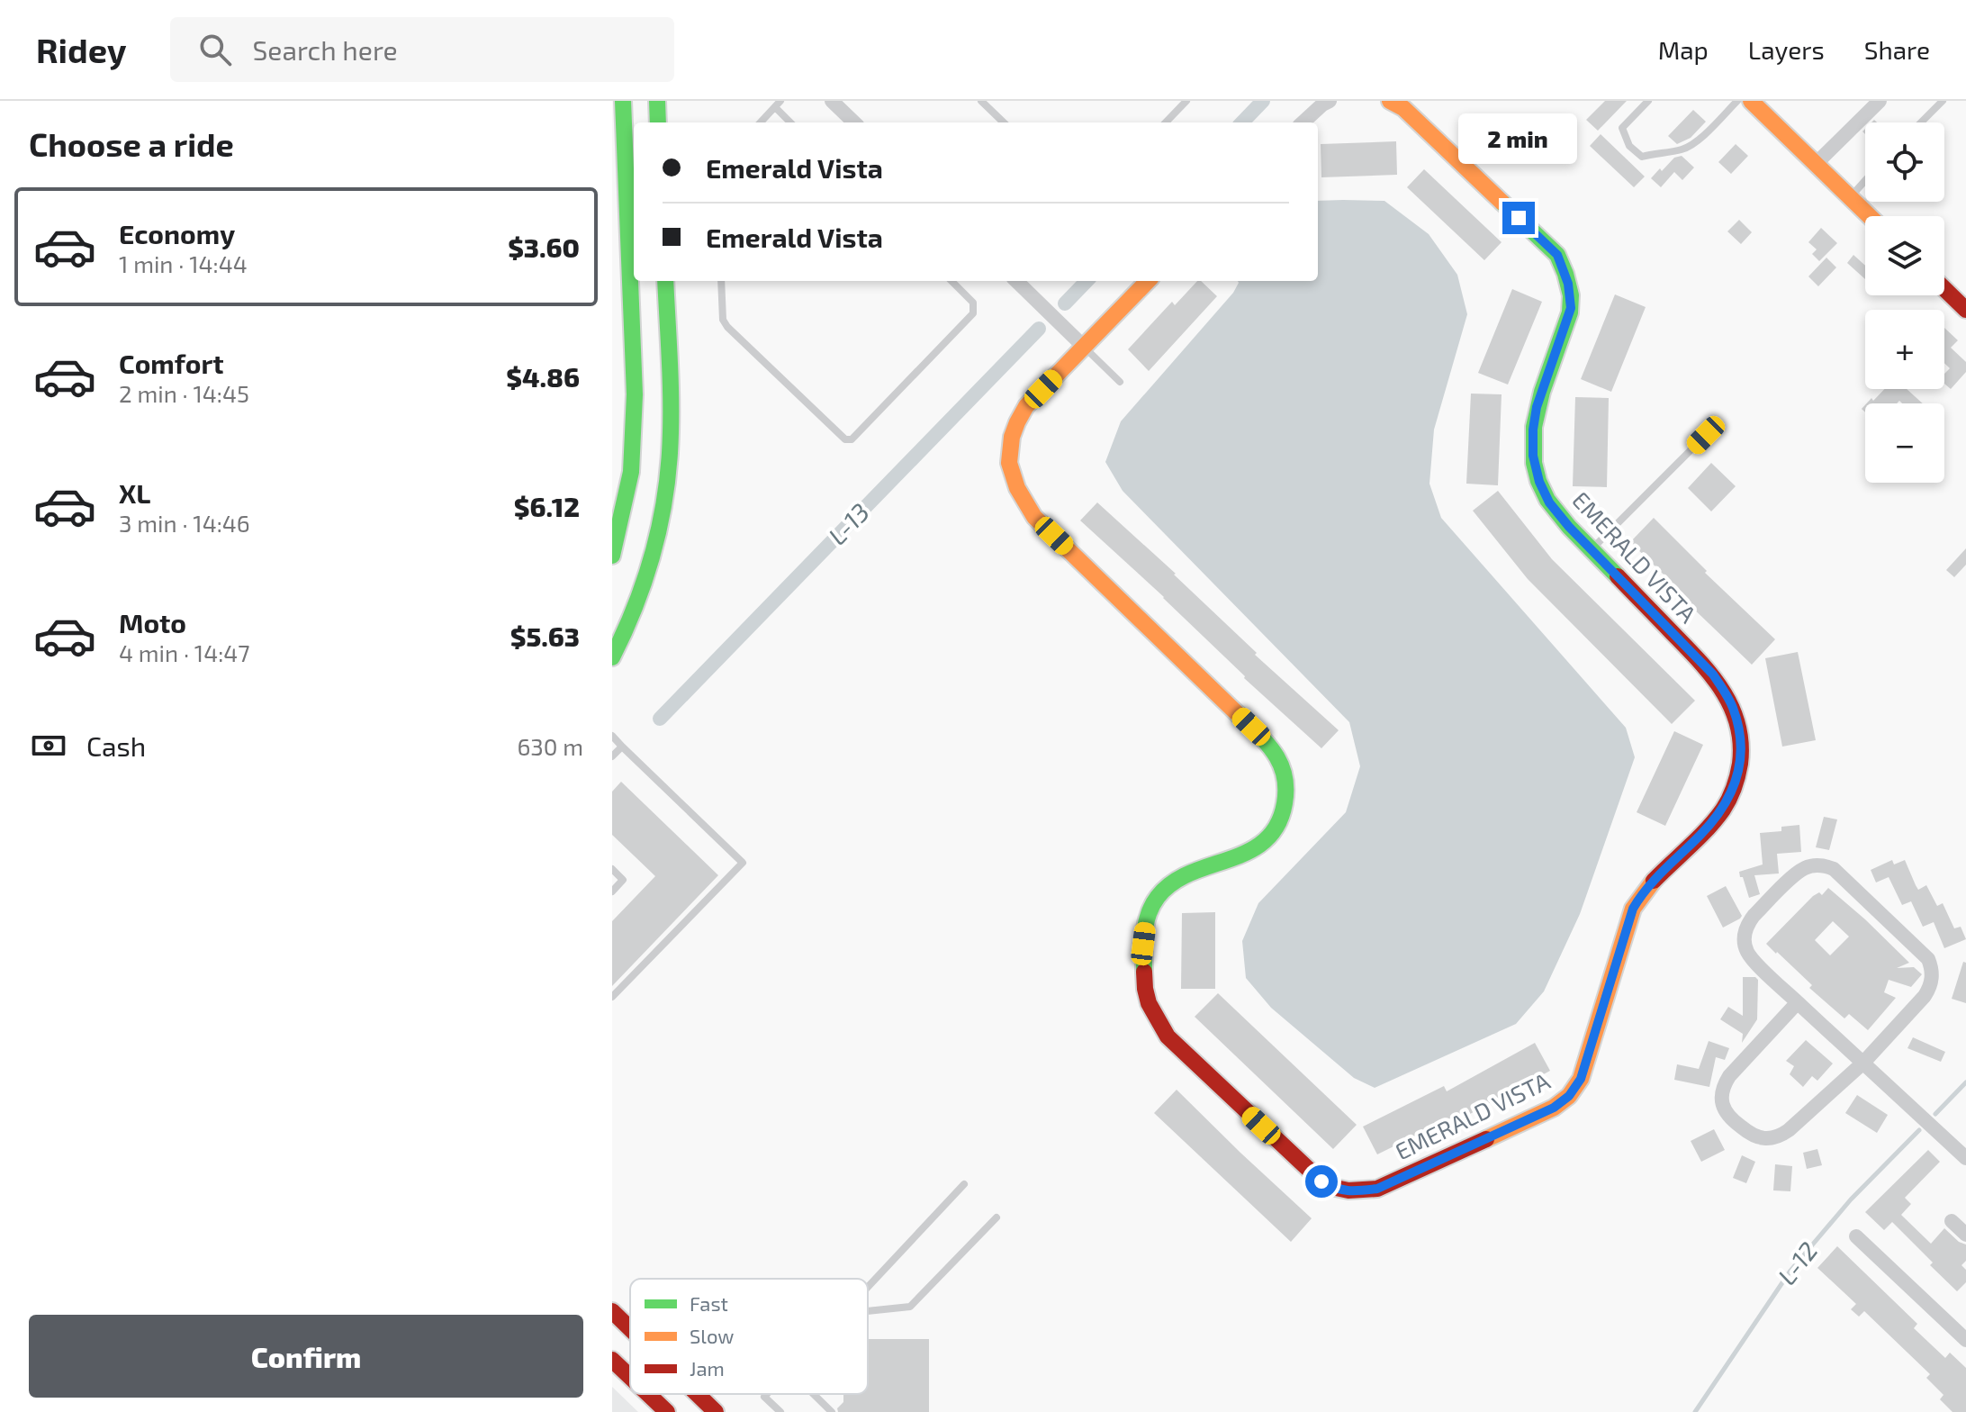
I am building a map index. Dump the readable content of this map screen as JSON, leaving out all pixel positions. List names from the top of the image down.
{
  "streets": {
    "street": ["EMERALD VISTA"]
  },
  "water": ["L-13", "L-12"],
  "legend": ["Fast", "Slow", "Jam"],
  "page": {
    "header": "Ridey",
    "search": "Search here",
    "nav": ["Map", "Layers", "Share"],
    "heading": "Choose a ride",
    "bubble": "2 min",
    "map_buttons": ["+", "−"],
    "banner": ["Emerald Vista", "Emerald Vista"],
    "list": [
      {
        "name": "Economy",
        "note": "1 min · 14:44",
        "value": "$3.60"
      },
      {
        "name": "Comfort",
        "note": "2 min · 14:45",
        "value": "$4.86"
      },
      {
        "name": "XL",
        "note": "3 min · 14:46",
        "value": "$6.12"
      },
      {
        "name": "Moto",
        "note": "4 min · 14:47",
        "value": "$5.63"
      }
    ],
    "pay": ["Cash", "630 m"],
    "buttons": "Confirm"
  }
}
